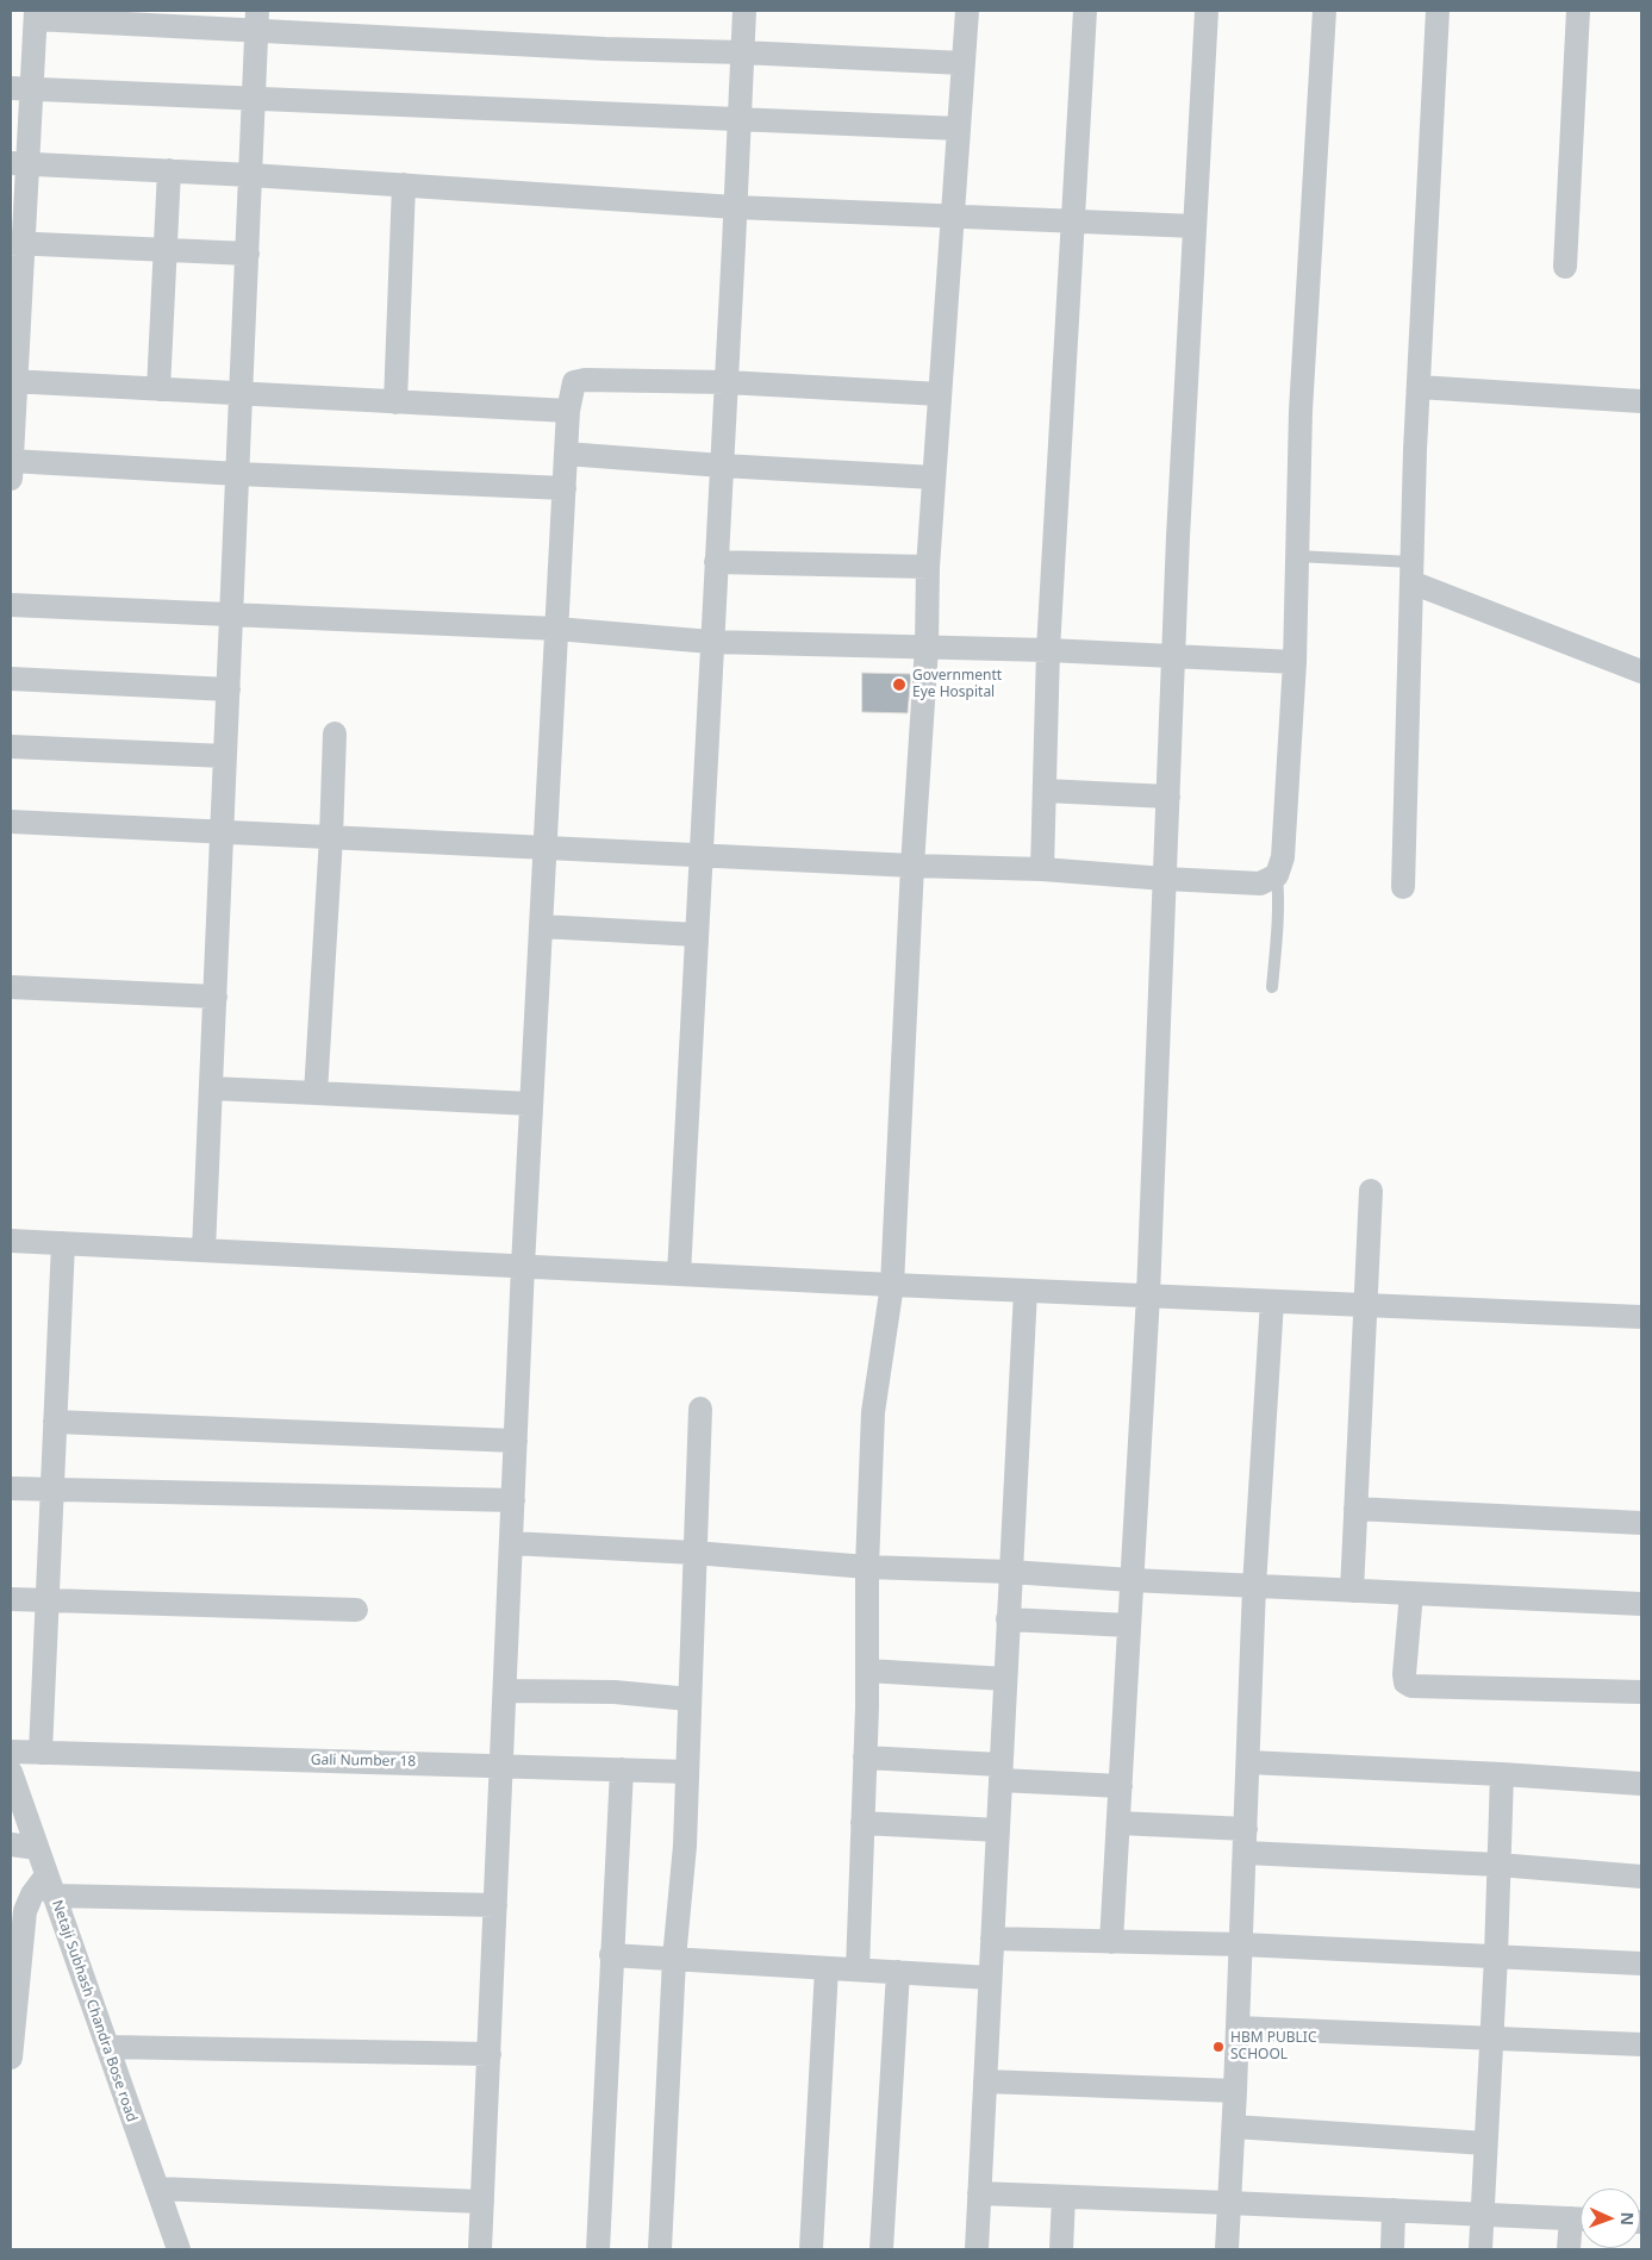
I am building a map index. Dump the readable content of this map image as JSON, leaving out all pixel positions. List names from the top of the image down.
{
  "streets": {
    "street": ["Gali Number 18", "Netaji Subhash Chandra Bose road"]
  },
  "places": ["Governmentt Eye Hospital", "HBM PUBLIC SCHOOL"],
  "north": "right"
}
